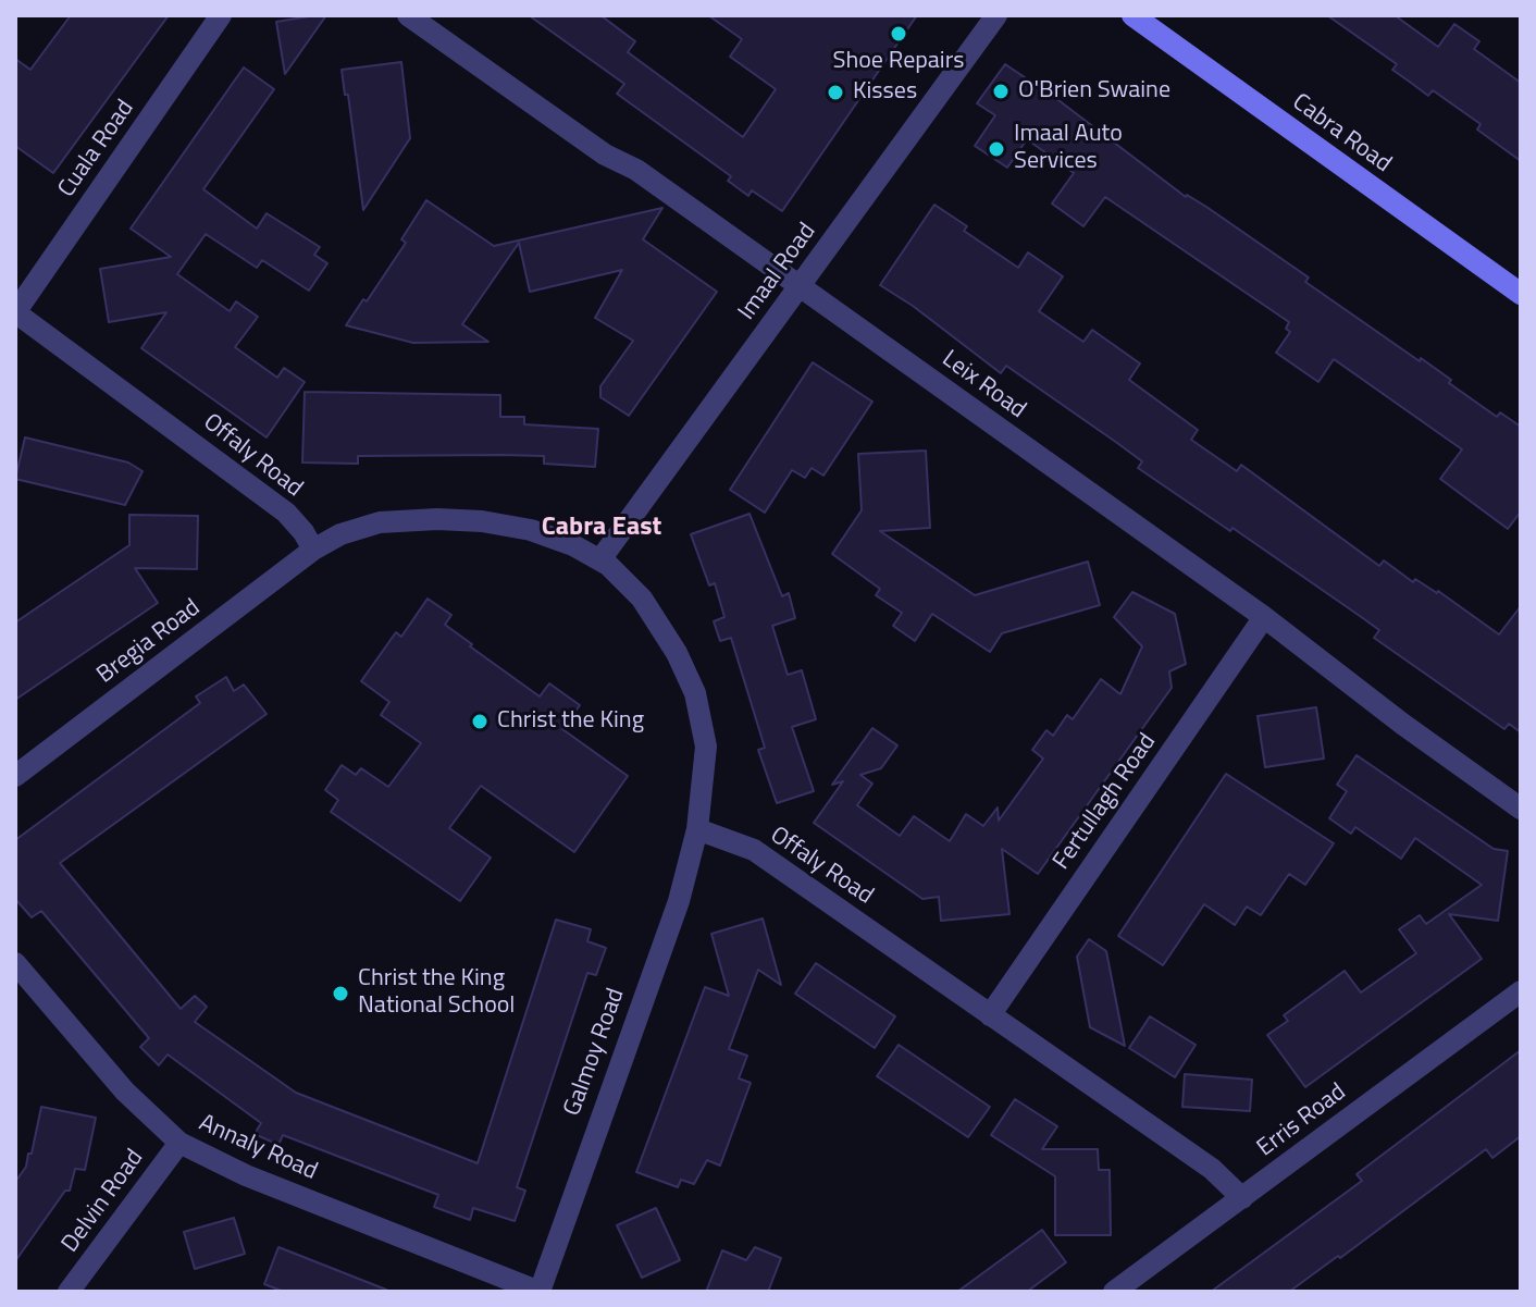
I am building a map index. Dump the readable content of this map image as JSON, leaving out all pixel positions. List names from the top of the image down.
{
  "streets": {
    "main road": ["Cabra Road"],
    "street": [
      "Cuala Road",
      "Imaal Road",
      "Leix Road",
      "Offaly Road",
      "Bregia Road",
      "Fertullagh Road",
      "Galmoy Road",
      "Erris Road",
      "Annaly Road",
      "Delvin Road"
    ]
  },
  "crossings": [
    ["Cuala Road", "Offaly Road"],
    ["Imaal Road", "Leix Road"],
    ["Leix Road", "Fertullagh Road"],
    ["Offaly Road", "Bregia Road"],
    ["Offaly Road", "Fertullagh Road"],
    ["Offaly Road", "Galmoy Road"],
    ["Offaly Road", "Erris Road"],
    ["Galmoy Road", "Annaly Road"],
    ["Annaly Road", "Delvin Road"]
  ],
  "districts": ["Cabra East"],
  "places": [
    "Shoe Repairs",
    "O'Brien Swaine",
    "Kisses",
    "Imaal Auto Services",
    "Christ the King",
    "Christ the King National School"
  ]
}
